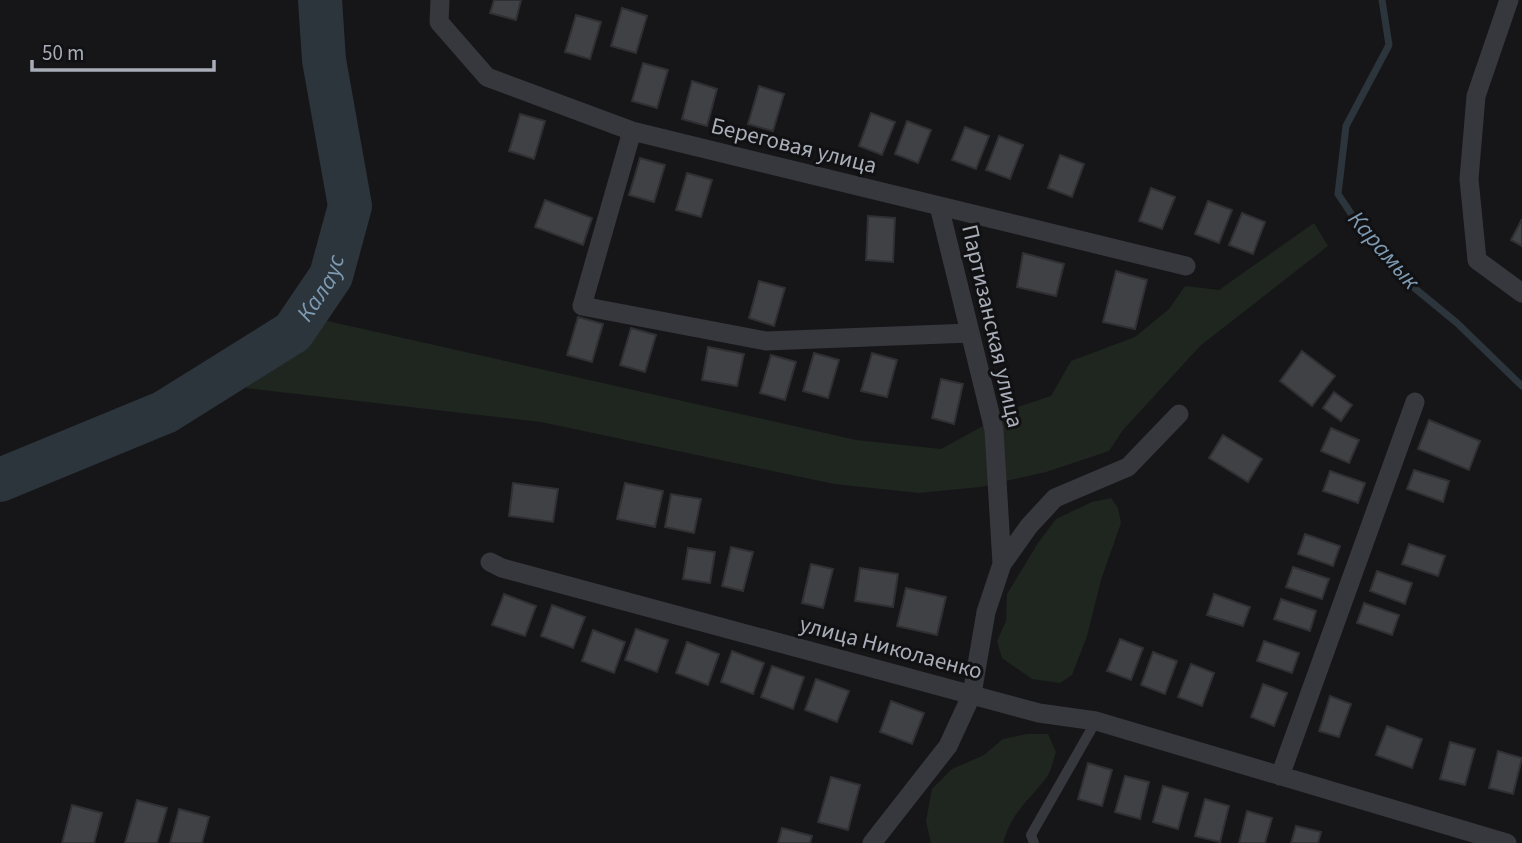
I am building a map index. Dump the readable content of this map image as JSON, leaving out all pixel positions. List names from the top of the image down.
{
  "streets": {
    "street": ["Береговая улица", "Партизанская улица", "улица Николаенко"]
  },
  "crossings": [
    ["Береговая улица", "Партизанская улица"],
    ["Партизанская улица", "улица Николаенко"]
  ],
  "water": ["Карамык", "Калаус"],
  "scale_bar": "50 m"
}
